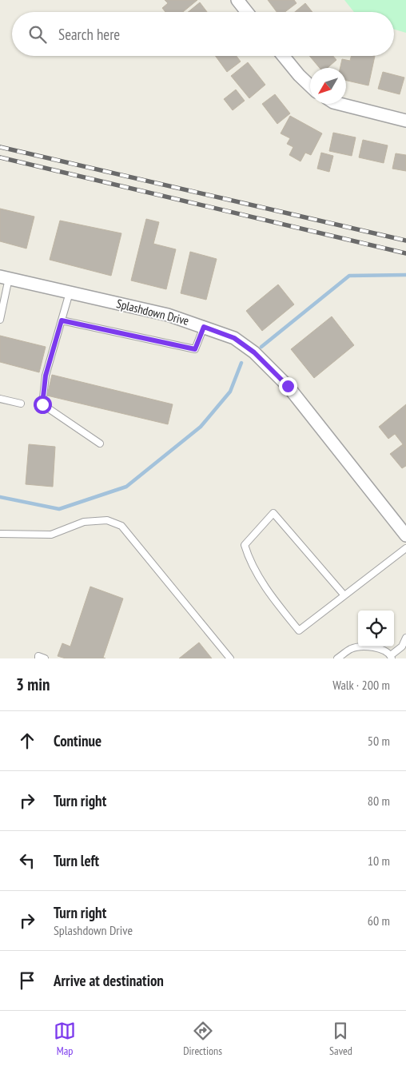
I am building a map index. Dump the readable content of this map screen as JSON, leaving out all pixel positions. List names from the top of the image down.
{
  "streets": {
    "street": ["Splashdown Drive"]
  },
  "north": "bottom left",
  "page": {
    "search": "Search here",
    "heading": ["3 min", "Walk · 200 m"],
    "list": [
      ["Continue", "50 m"],
      ["Turn right", "80 m"],
      ["Turn left", "10 m"],
      ["Turn right", "Splashdown Drive", "60 m"],
      "Arrive at destination"
    ],
    "nav": ["Map", "Directions", "Saved"]
  }
}
